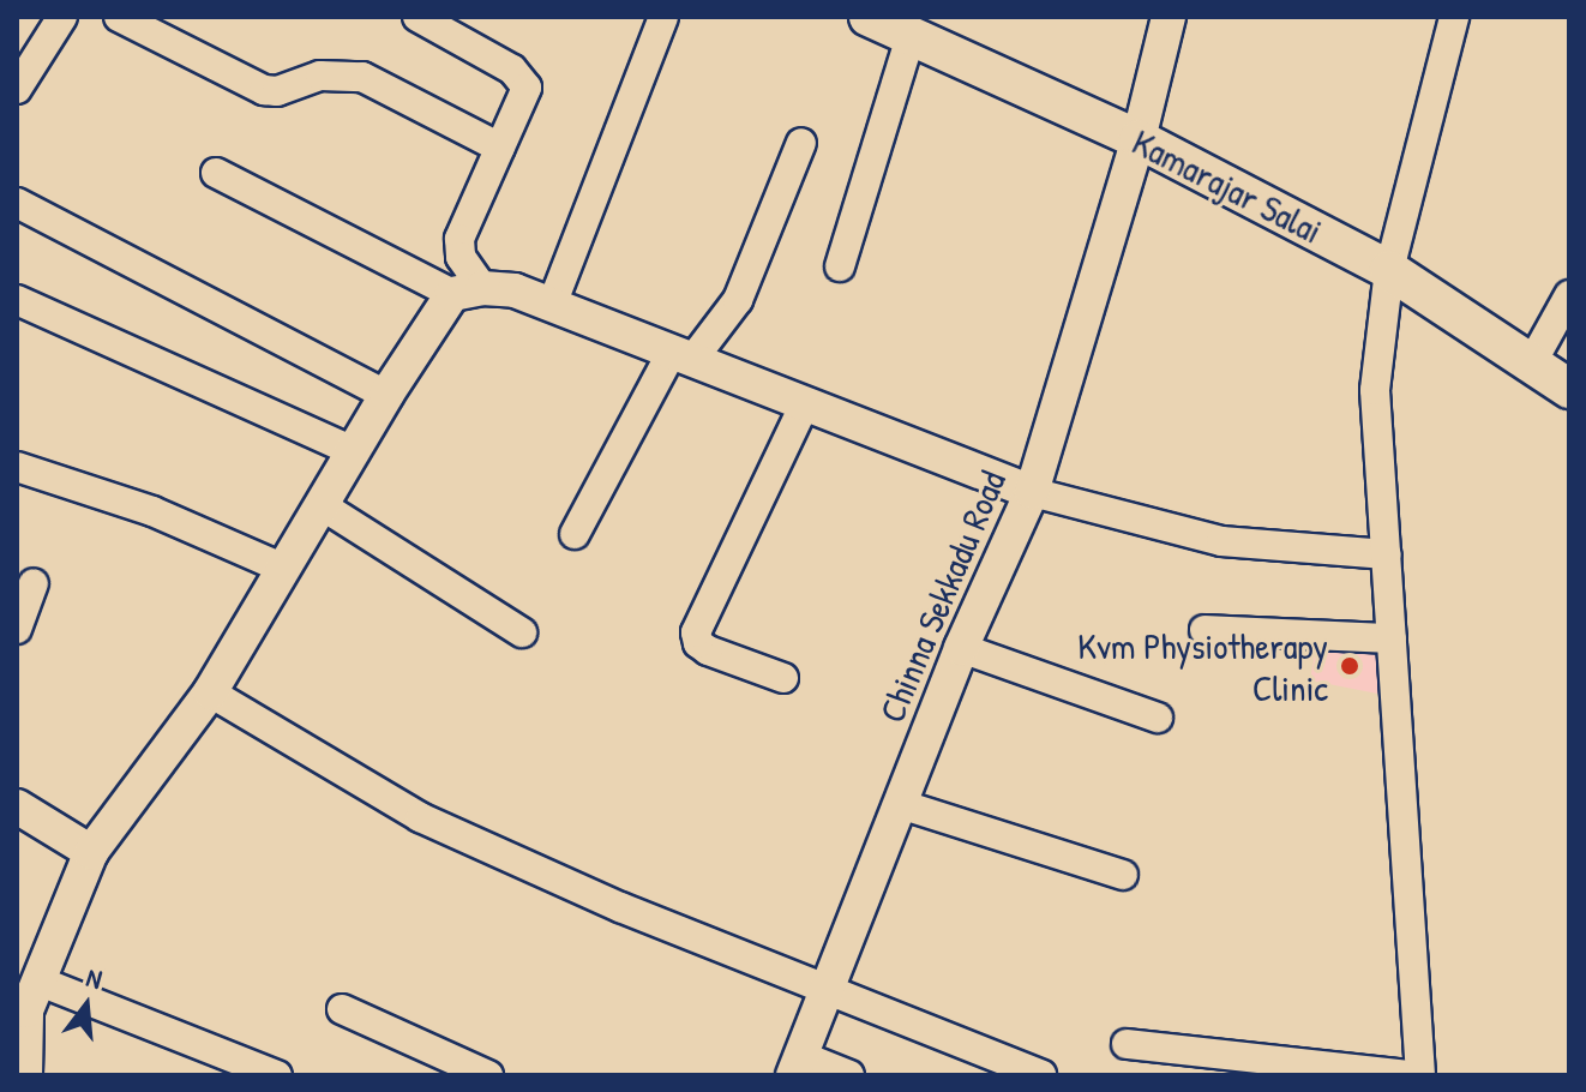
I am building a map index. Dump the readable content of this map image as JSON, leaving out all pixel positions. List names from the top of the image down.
{
  "streets": {
    "main road": ["Kamarajar Salai"],
    "street": ["Chinna Sekkadu Road"]
  },
  "crossings": [
    ["Kamarajar Salai", "Chinna Sekkadu Road"]
  ],
  "places": ["Kvm Physiotherapy Clinic"],
  "north": "top"
}
